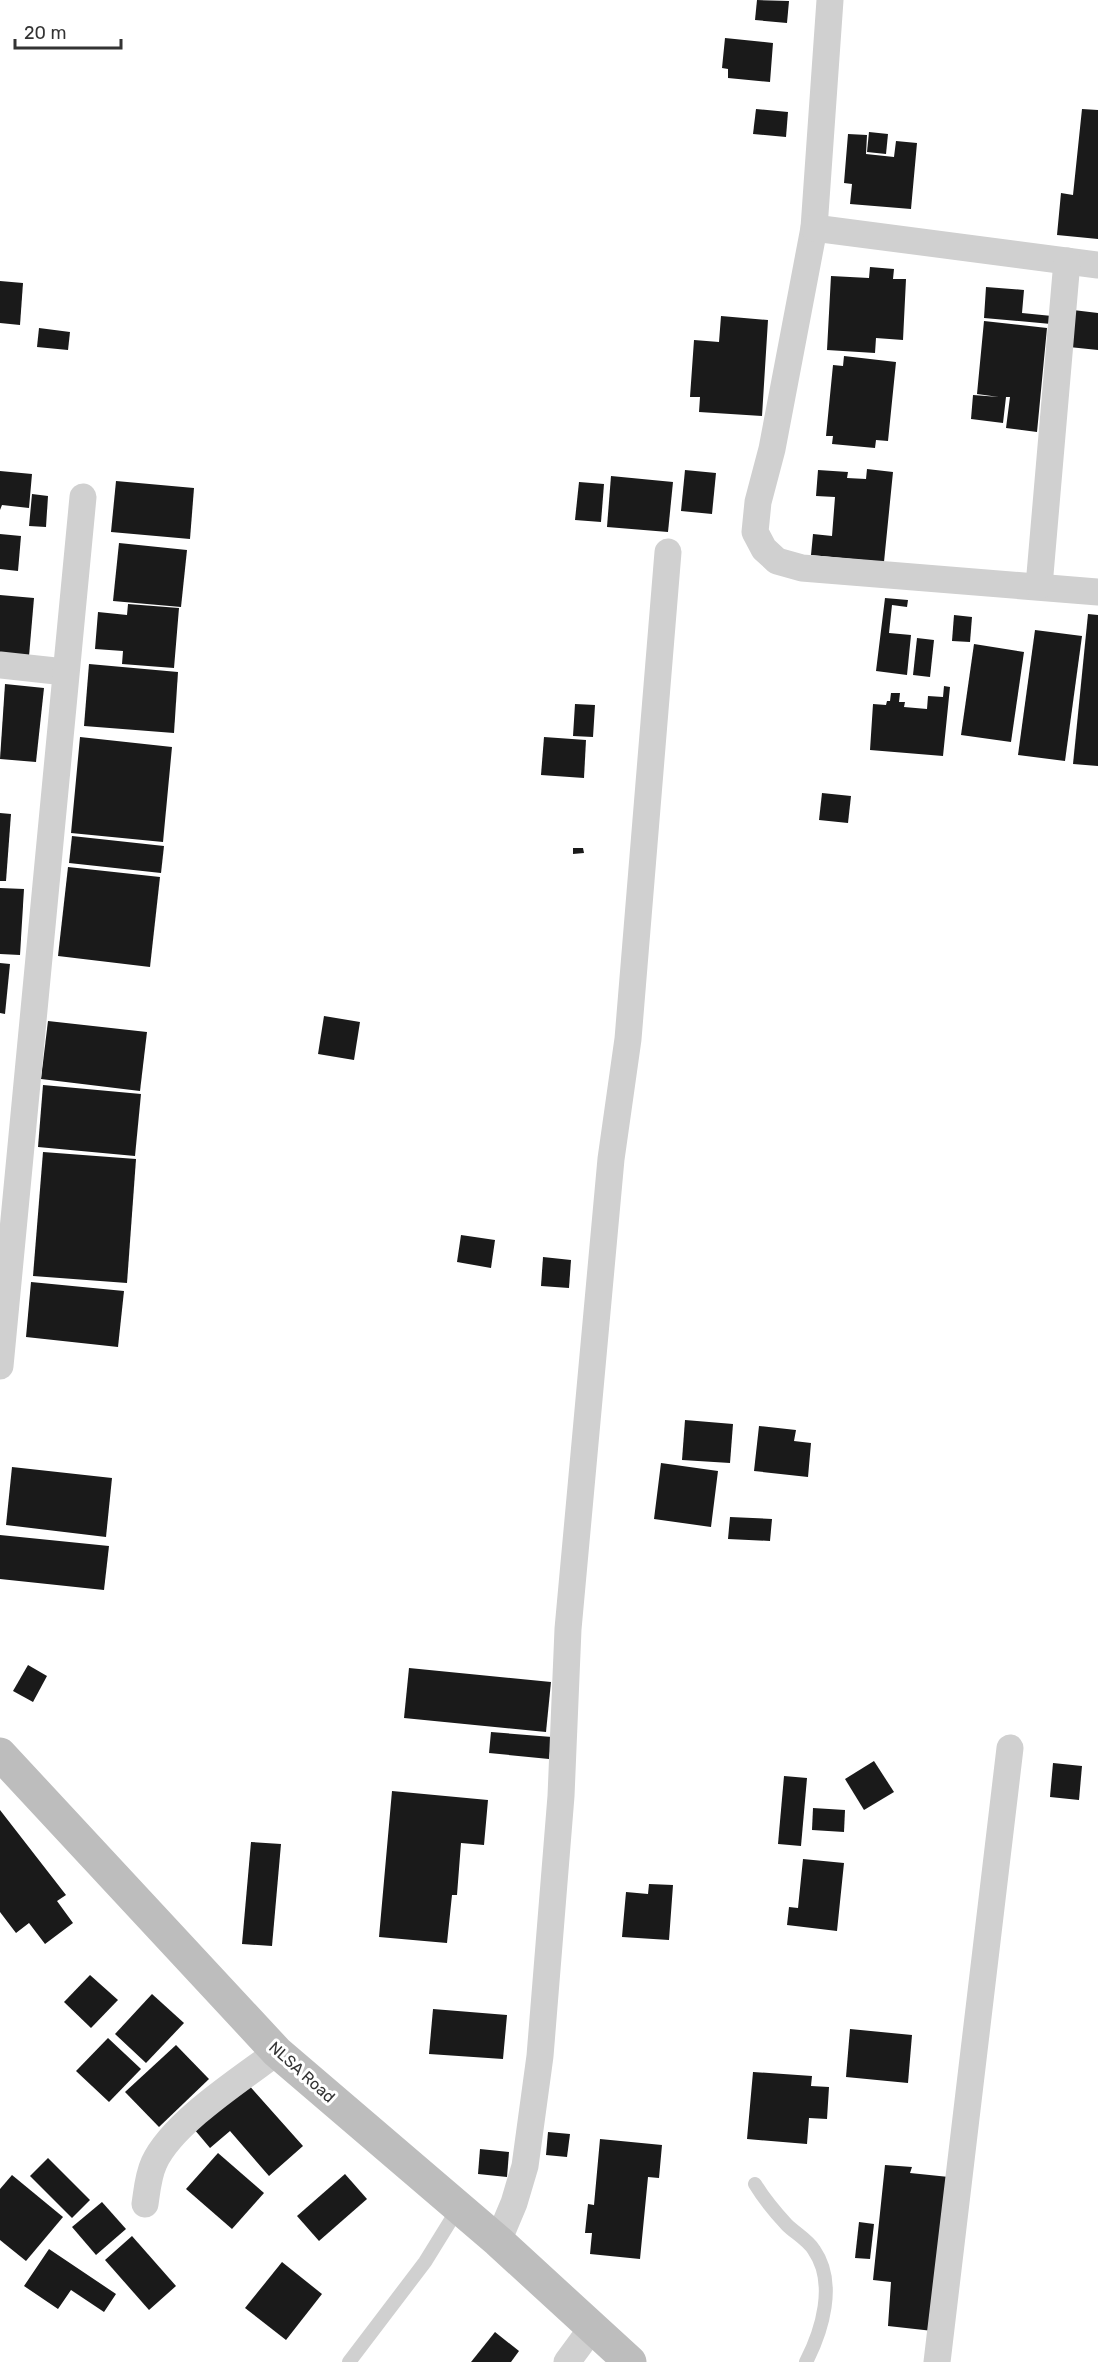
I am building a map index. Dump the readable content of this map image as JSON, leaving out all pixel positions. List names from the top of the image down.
{
  "streets": {
    "main road": ["NLSA Road"]
  },
  "scale_bar": "20 m"
}
